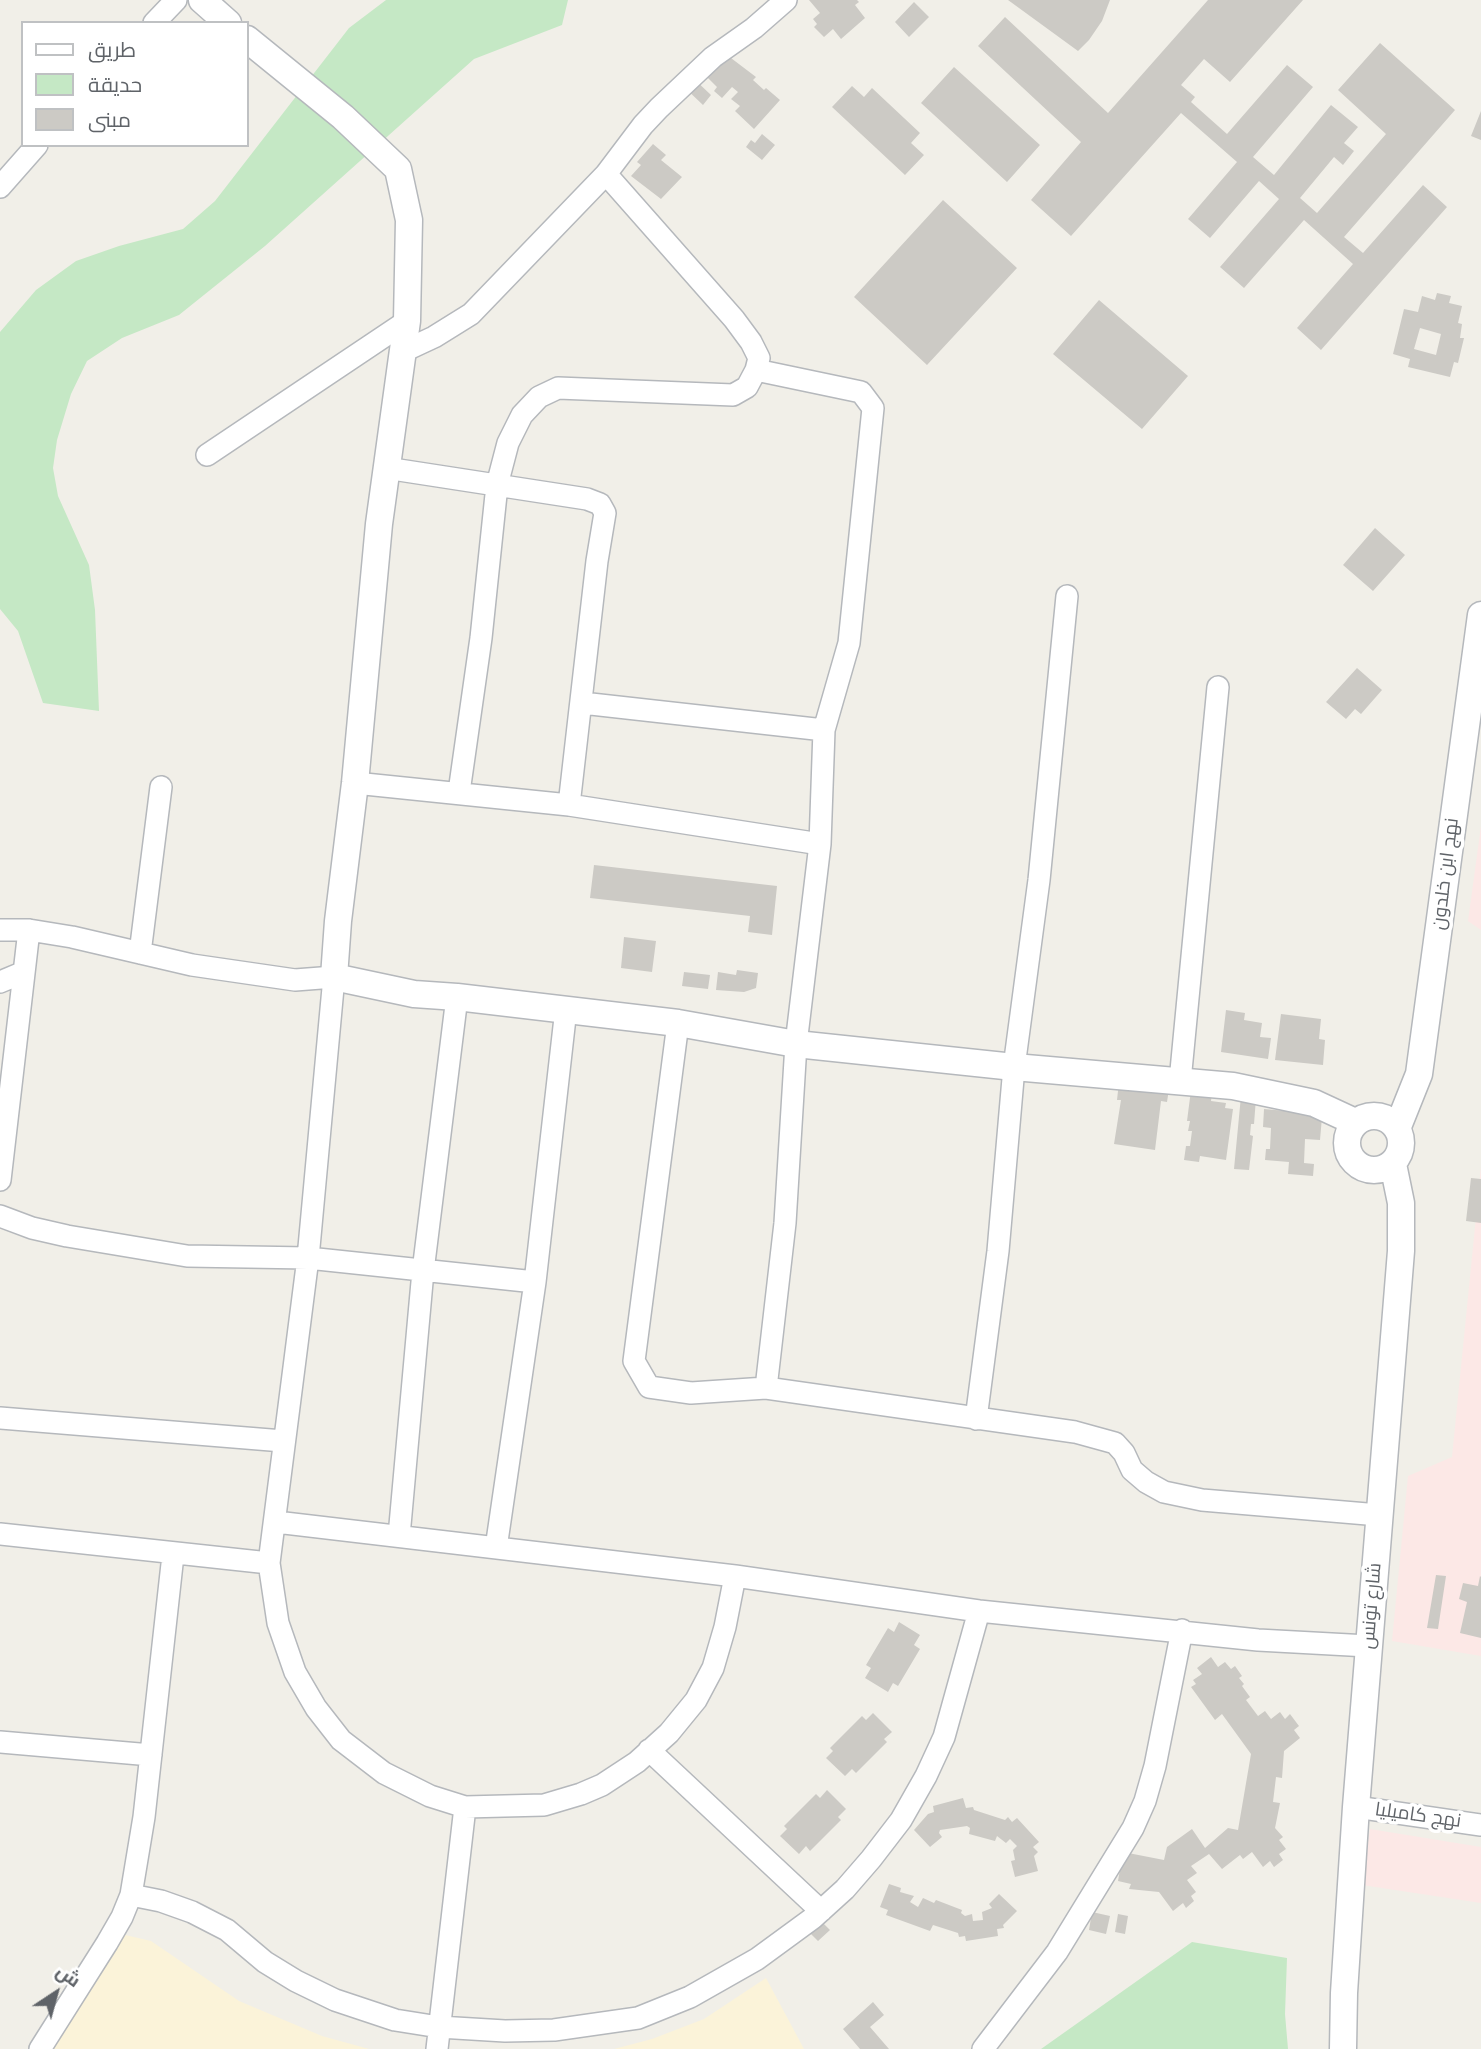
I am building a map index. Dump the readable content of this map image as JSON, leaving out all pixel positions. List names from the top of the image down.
{
  "streets": {
    "street": ["نهج ابن خلدون", "شارع تونس", "نهج كاميليا"]
  },
  "crossings": [
    ["نهج ابن خلدون", "شارع تونس"],
    ["شارع تونس", "نهج كاميليا"]
  ],
  "legend": ["طريق", "حديقة", "مبنى"],
  "north": "top right"
}
